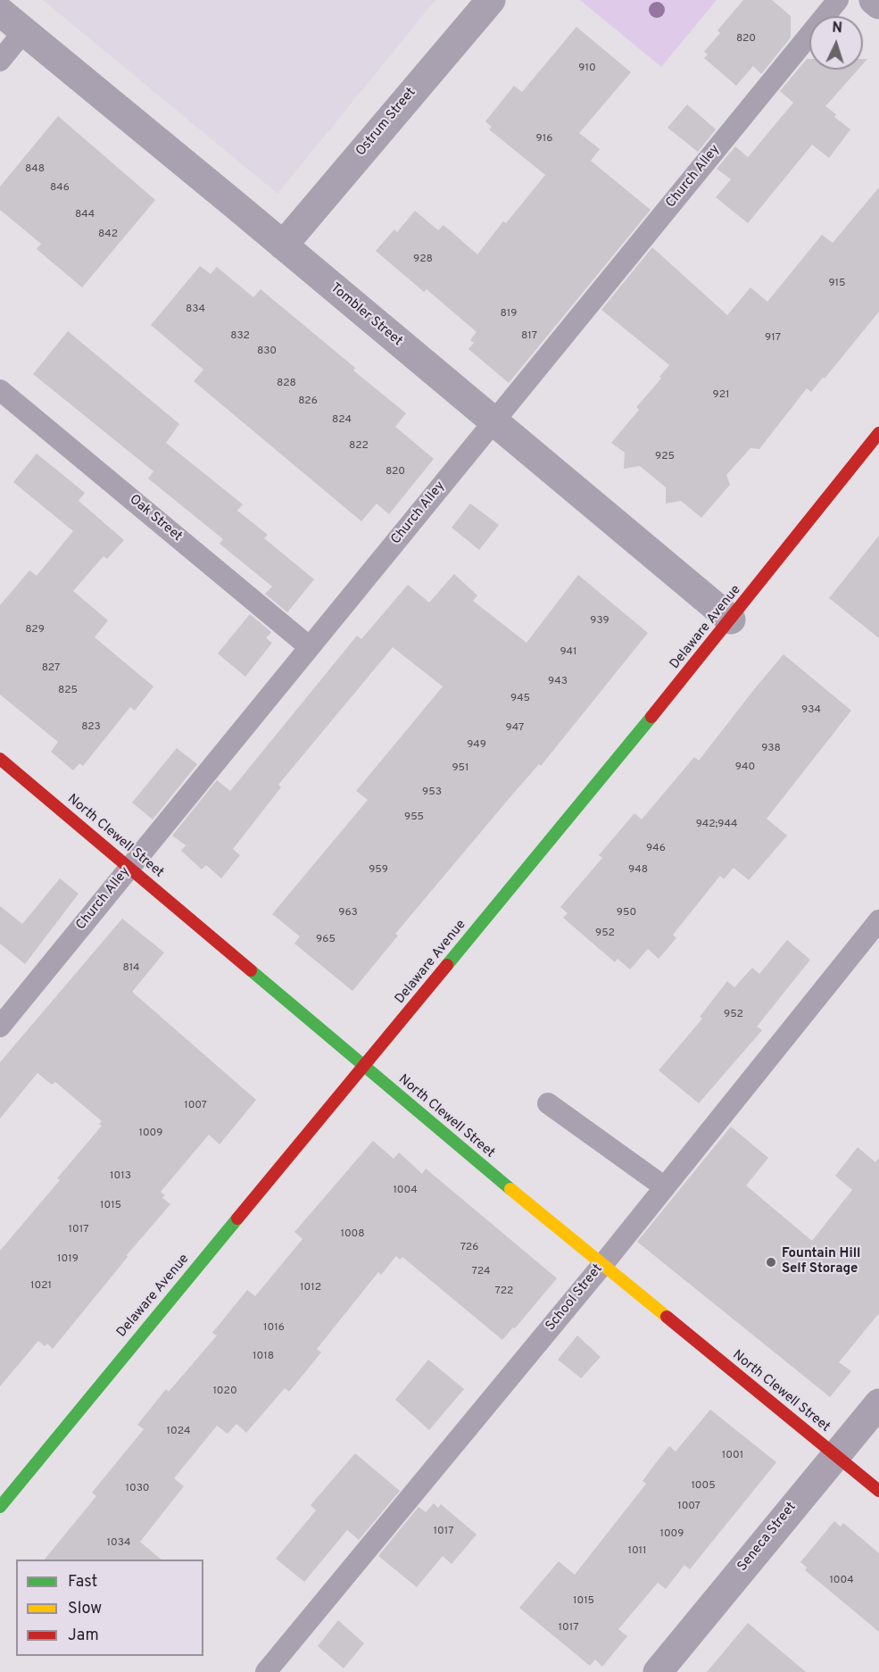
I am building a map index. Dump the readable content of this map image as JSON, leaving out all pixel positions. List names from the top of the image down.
{
  "streets": {
    "main road": ["Delaware Avenue", "North Clewell Street"],
    "street": ["Ostrum Street", "Tombler Street", "Seneca Street"],
    "lane": ["Church Alley", "Oak Street", "School Street"]
  },
  "crossings": [
    ["Ostrum Street", "Tombler Street"],
    ["Church Alley", "Tombler Street"],
    ["Church Alley", "Oak Street"],
    ["Church Alley", "North Clewell Street"],
    ["Tombler Street", "Delaware Avenue"],
    ["Delaware Avenue", "North Clewell Street"],
    ["North Clewell Street", "School Street"],
    ["North Clewell Street", "Seneca Street"]
  ],
  "places": ["Fountain Hill Self Storage"],
  "house_numbers": [
    "820",
    "910",
    "916",
    "848",
    "846",
    "844",
    "842",
    "928",
    "915",
    "834",
    "819",
    "832",
    "817",
    "917",
    "830",
    "828",
    "921",
    "826",
    "824",
    "822",
    "925",
    "820",
    "939",
    "829",
    "941",
    "827",
    "943",
    "825",
    "945",
    "934",
    "823",
    "947",
    "949",
    "938",
    "940",
    "951",
    "953",
    "955",
    "942;944",
    "946",
    "959",
    "948",
    "963",
    "950",
    "952",
    "965",
    "814",
    "952",
    "1007",
    "1009",
    "1013",
    "1004",
    "1015",
    "1017",
    "1008",
    "726",
    "1019",
    "724",
    "1021",
    "1012",
    "722",
    "1016",
    "1018",
    "1020",
    "1024",
    "1001",
    "1005",
    "1030",
    "1007",
    "1017",
    "1009",
    "1034",
    "1011",
    "1004",
    "1015",
    "1017"
  ],
  "legend": ["Fast", "Slow", "Jam"],
  "north": "top"
}
